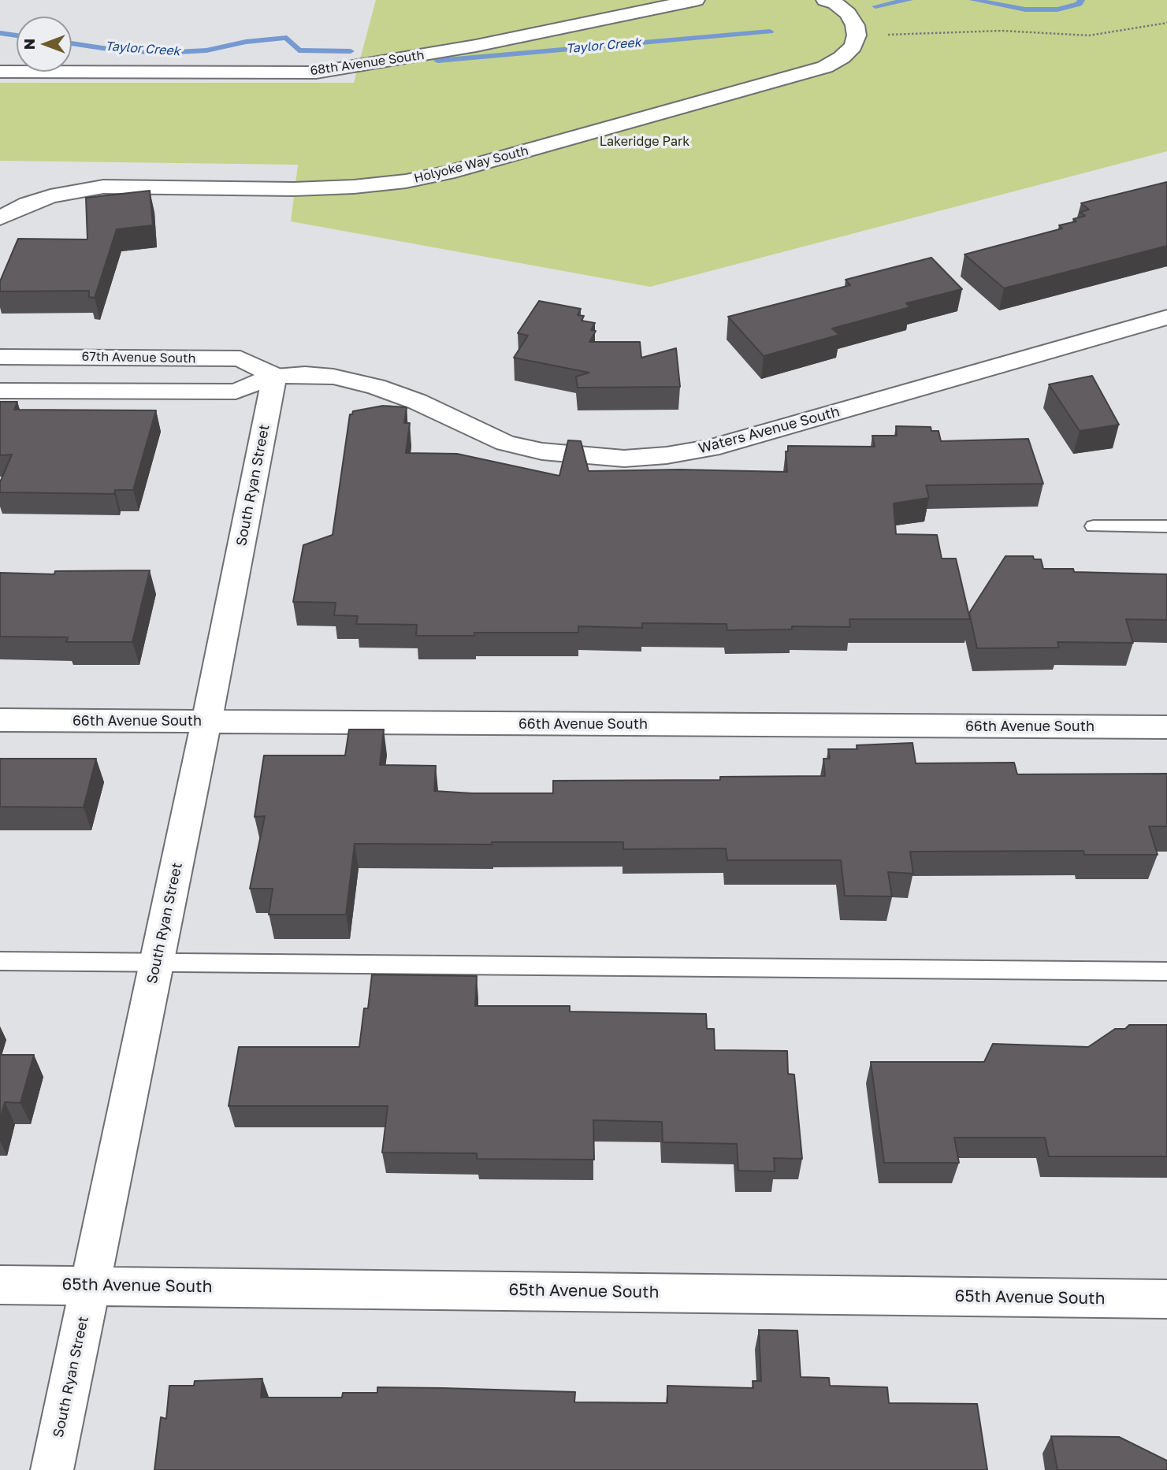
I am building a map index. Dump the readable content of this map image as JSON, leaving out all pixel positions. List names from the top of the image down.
{
  "streets": {
    "street": [
      "68th Avenue South",
      "Holyoke Way South",
      "67th Avenue South",
      "Waters Avenue South",
      "South Ryan Street",
      "66th Avenue South",
      "65th Avenue South"
    ]
  },
  "crossings": [
    ["67th Avenue South", "Waters Avenue South"],
    ["67th Avenue South", "South Ryan Street"],
    ["Waters Avenue South", "South Ryan Street"],
    ["South Ryan Street", "66th Avenue South"],
    ["South Ryan Street", "65th Avenue South"]
  ],
  "water": ["Taylor Creek"],
  "parks": ["Lakeridge Park"],
  "north": "left"
}
